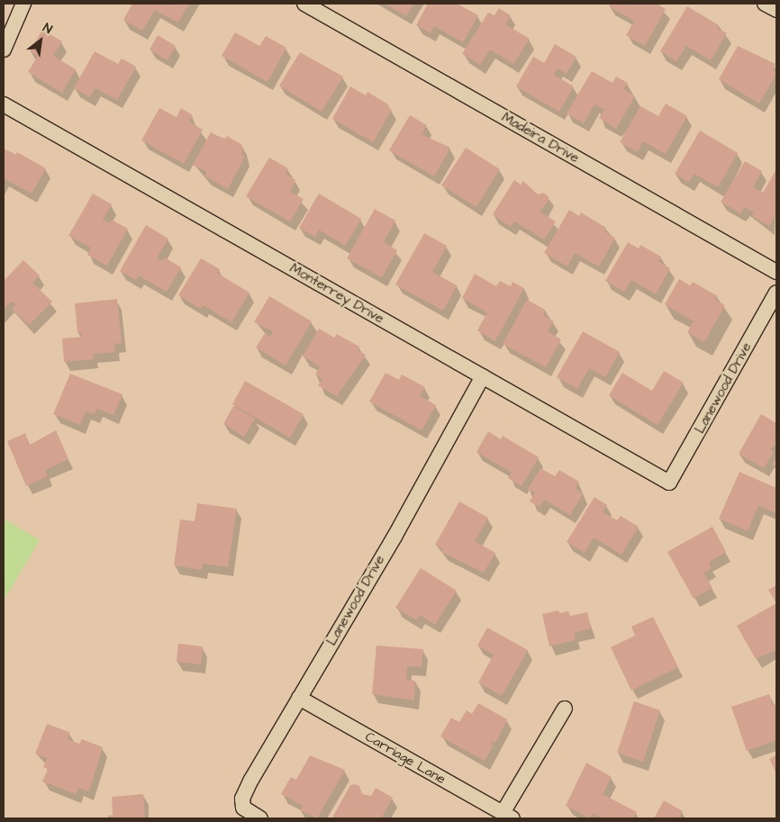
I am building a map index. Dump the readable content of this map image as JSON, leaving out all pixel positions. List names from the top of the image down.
{
  "streets": {
    "street": [
      "Madeira Drive",
      "Monterrey Drive",
      "Lanewood Drive",
      "Carriage Lane"
    ]
  },
  "crossings": [
    ["Monterrey Drive", "Lanewood Drive"],
    ["Lanewood Drive", "Carriage Lane"]
  ],
  "north": "top right"
}
